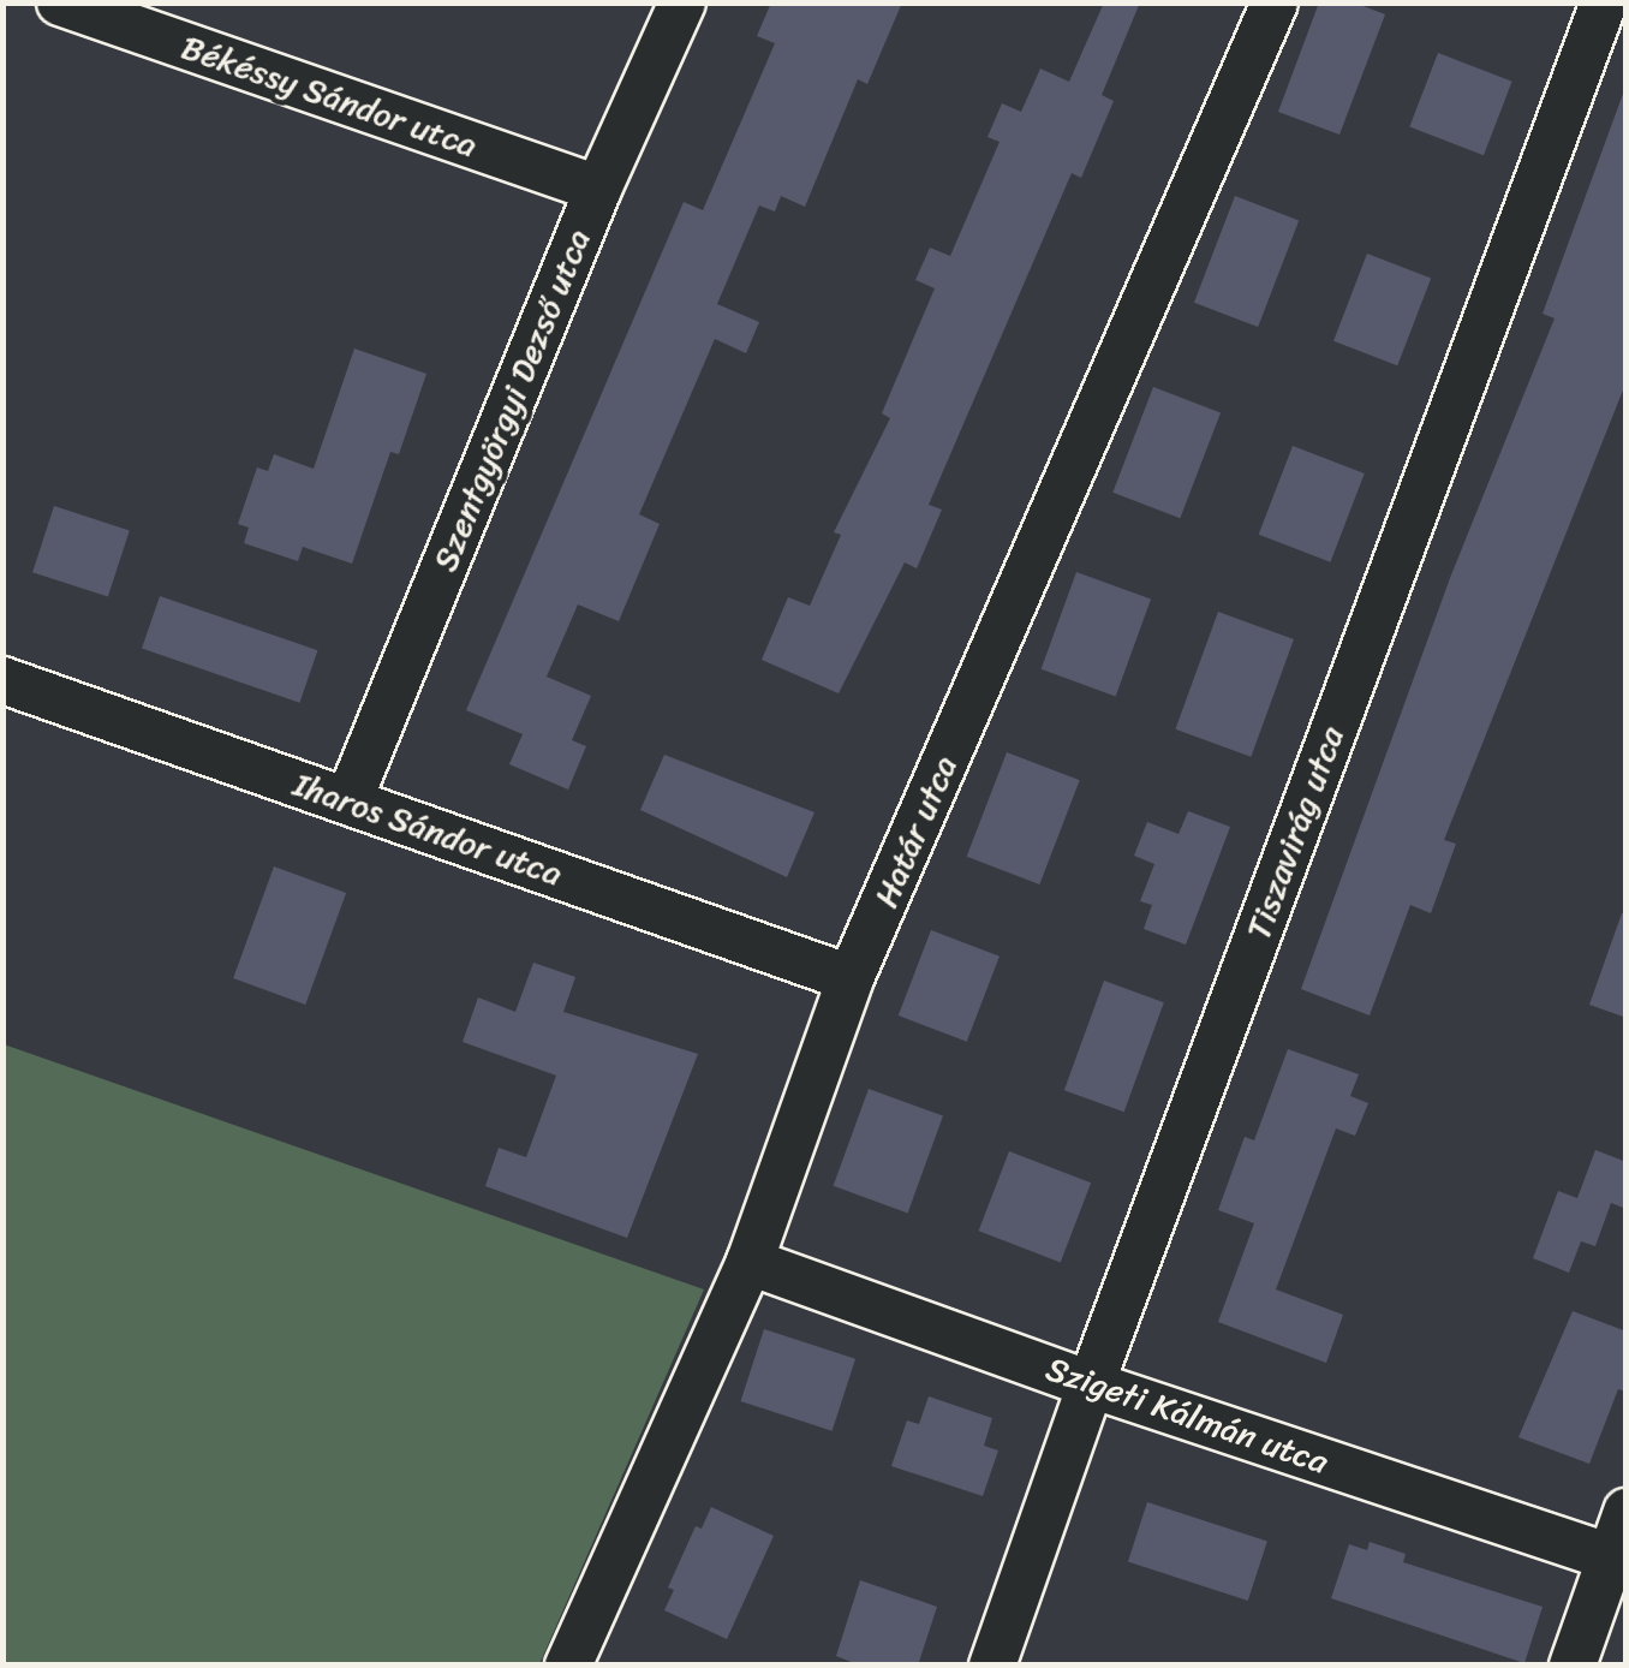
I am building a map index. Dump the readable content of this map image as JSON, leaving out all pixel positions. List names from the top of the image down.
{
  "streets": {
    "street": [
      "Békéssy Sándor utca",
      "Szentgyörgyi Dezső utca",
      "Iharos Sándor utca",
      "Határ utca",
      "Tiszavirág utca",
      "Szigeti Kálmán utca"
    ]
  },
  "crossings": [
    ["Békéssy Sándor utca", "Szentgyörgyi Dezső utca"],
    ["Szentgyörgyi Dezső utca", "Iharos Sándor utca"],
    ["Iharos Sándor utca", "Határ utca"],
    ["Határ utca", "Szigeti Kálmán utca"],
    ["Tiszavirág utca", "Szigeti Kálmán utca"]
  ]
}
